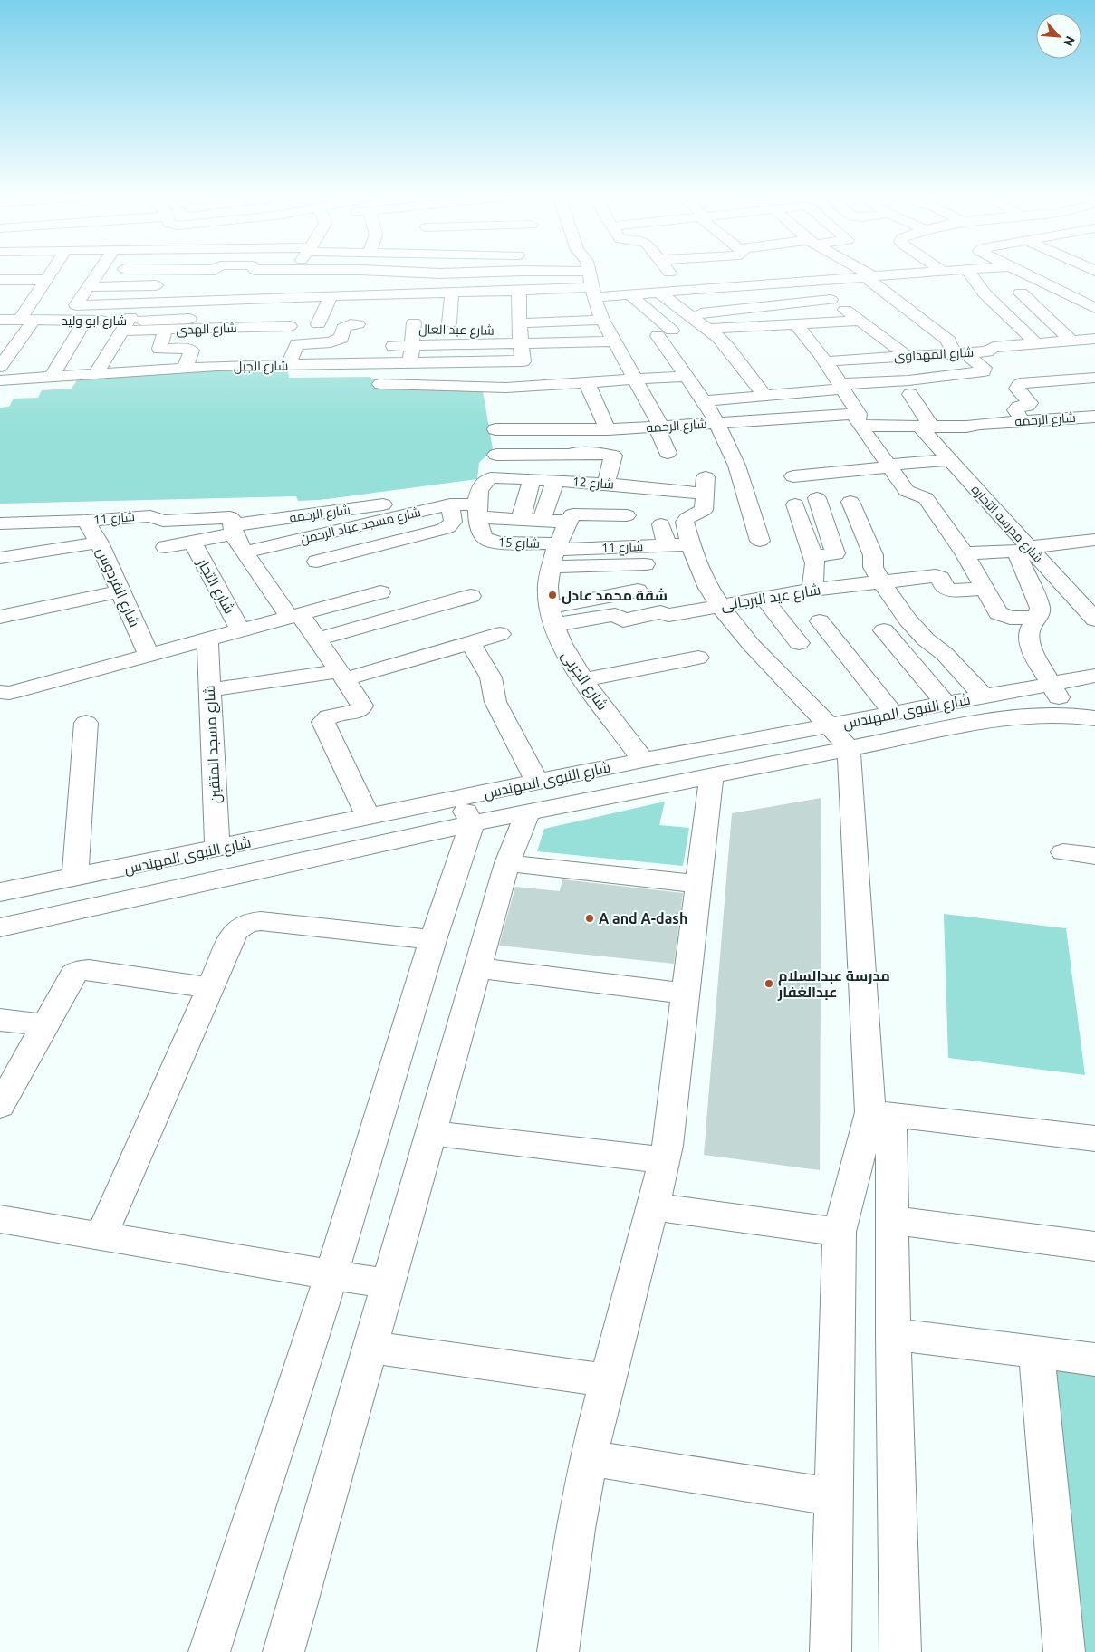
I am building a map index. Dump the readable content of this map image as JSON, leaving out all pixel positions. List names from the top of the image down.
{
  "streets": {
    "street": [
      "شارع ابو وليد",
      "شارع الهدى",
      "شارع عبد العال",
      "شارع المهداوى",
      "شارع الجبل",
      "شارع الرحمه",
      "شارع 12",
      "شارع 11",
      "شارع مدرسه التجاره",
      "شارع مسجد عباد الرحمن",
      "شارع 15",
      "شارع التجار",
      "شارع الفردوس",
      "شارع عيد البرجانى",
      "شارع الجربى",
      "شارع النبوى المهندس",
      "شارع مسجد المتقين"
    ]
  },
  "crossings": [
    ["شارع ابو وليد", "شارع الهدى"],
    ["شارع الرحمه", "شارع 11"],
    ["شارع الرحمه", "شارع مدرسه التجاره"],
    ["شارع الرحمه", "شارع مسجد عباد الرحمن"],
    ["شارع 12", "شارع مسجد عباد الرحمن"],
    ["شارع 12", "شارع 15"],
    ["شارع 11", "شارع 15"],
    ["شارع 11", "شارع الفردوس"],
    ["شارع 11", "شارع الجربى"],
    ["شارع مسجد عباد الرحمن", "شارع 15"],
    ["شارع مسجد عباد الرحمن", "شارع الجربى"],
    ["شارع 15", "شارع الجربى"],
    ["شارع عيد البرجانى", "شارع الجربى"],
    ["شارع الجربى", "شارع النبوى المهندس"],
    ["شارع النبوى المهندس", "شارع مسجد المتقين"]
  ],
  "places": ["شقة محمد عادل", "A and A-dash", "مدرسة عبدالسلام عبدالغفار"],
  "north": "bottom right"
}
